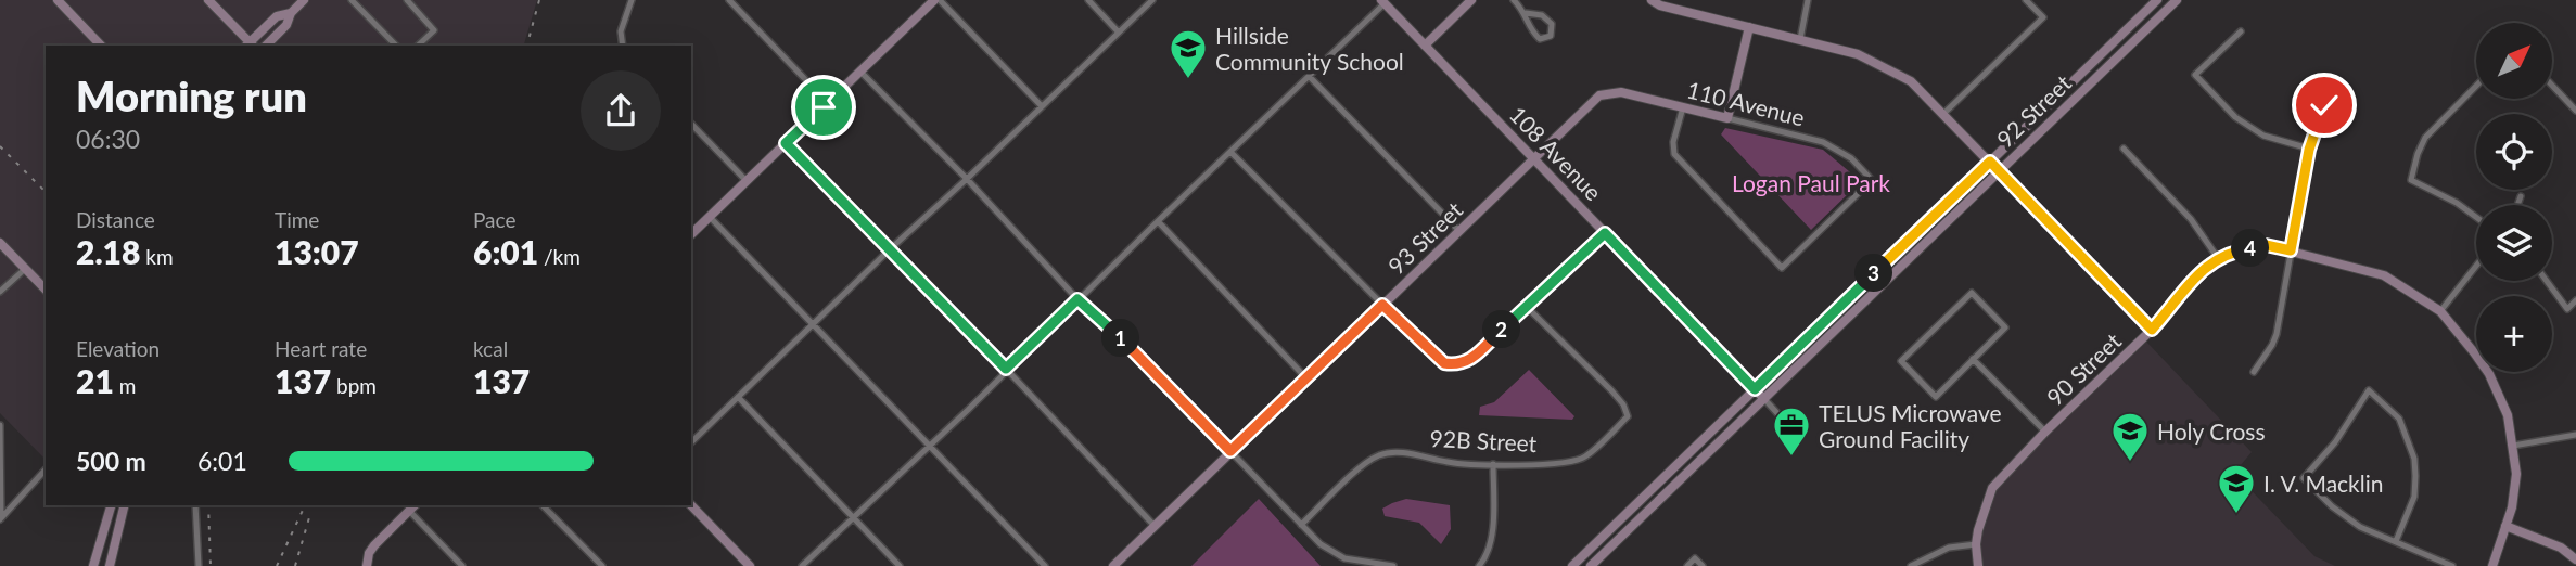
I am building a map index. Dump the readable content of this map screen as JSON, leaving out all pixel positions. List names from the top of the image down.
{
  "streets": {
    "street": [
      "110 Avenue",
      "92 Street",
      "108 Avenue",
      "93 Street",
      "90 Street",
      "92B Street"
    ]
  },
  "crossings": [
    ["110 Avenue", "93 Street"],
    ["92 Street", "108 Avenue"],
    ["108 Avenue", "93 Street"]
  ],
  "parks": ["Logan Paul Park"],
  "places": {
    "school or university": ["Hillside Community School", "Holy Cross", "I. V. Macklin"],
    "office": ["TELUS Microwave Ground Facility"]
  },
  "north": "top right",
  "page": {
    "map_buttons": "+",
    "heading": ["Morning run", "06:30"],
    "stats": [
      ["Distance", "2.18 km"],
      ["Time", "13:07"],
      ["Pace", "6:01 /km"],
      ["Elevation", "21 m"],
      ["Heart rate", "137 bpm"],
      ["kcal", "137"]
    ],
    "pins": [
      "4",
      "3",
      "2",
      "1"
    ],
    "list": [
      {
        "name": "500 m",
        "note": "6:01"
      }
    ]
  }
}
